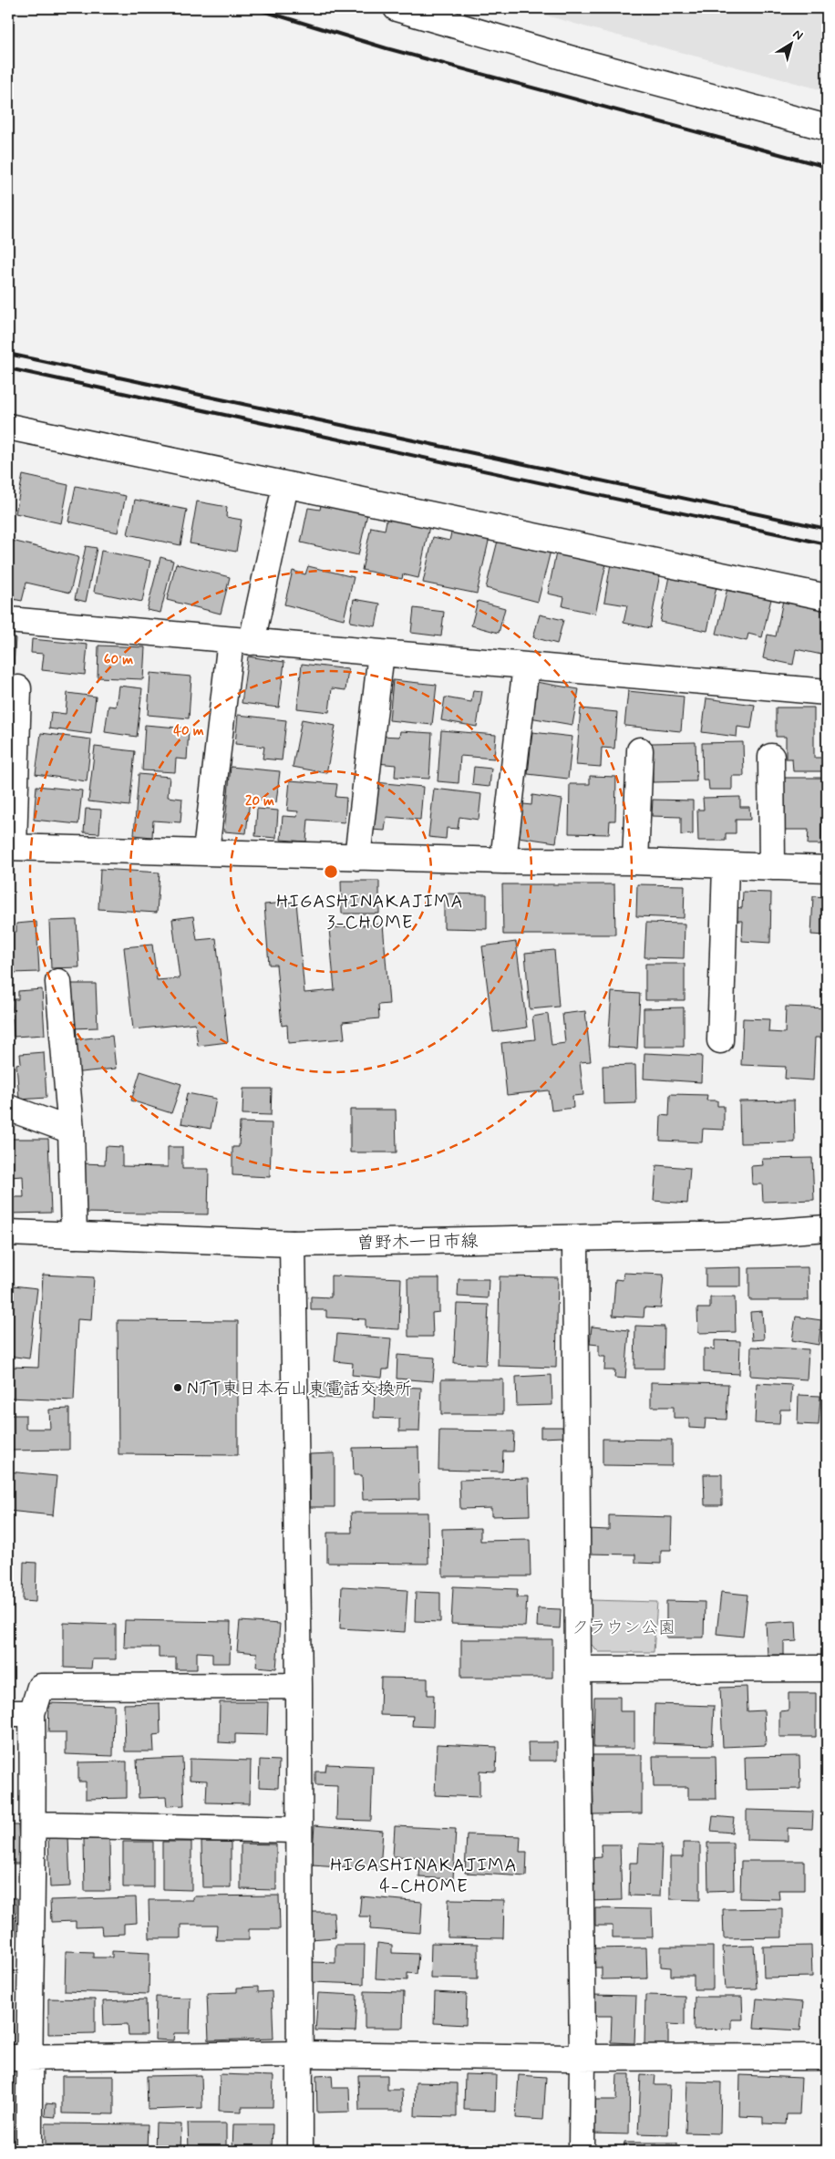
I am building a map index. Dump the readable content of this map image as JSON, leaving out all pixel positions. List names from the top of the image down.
{
  "streets": {
    "street": ["曽野木一日市線"]
  },
  "districts": ["HIGASHINAKAJIMA 3-CHOME", "HIGASHINAKAJIMA 4-CHOME"],
  "parks": ["クラウン公園"],
  "places": ["NTT東日本石山東電話交換所"],
  "north": "top right",
  "rings": ["60 m", "40 m", "20 m"]
}
